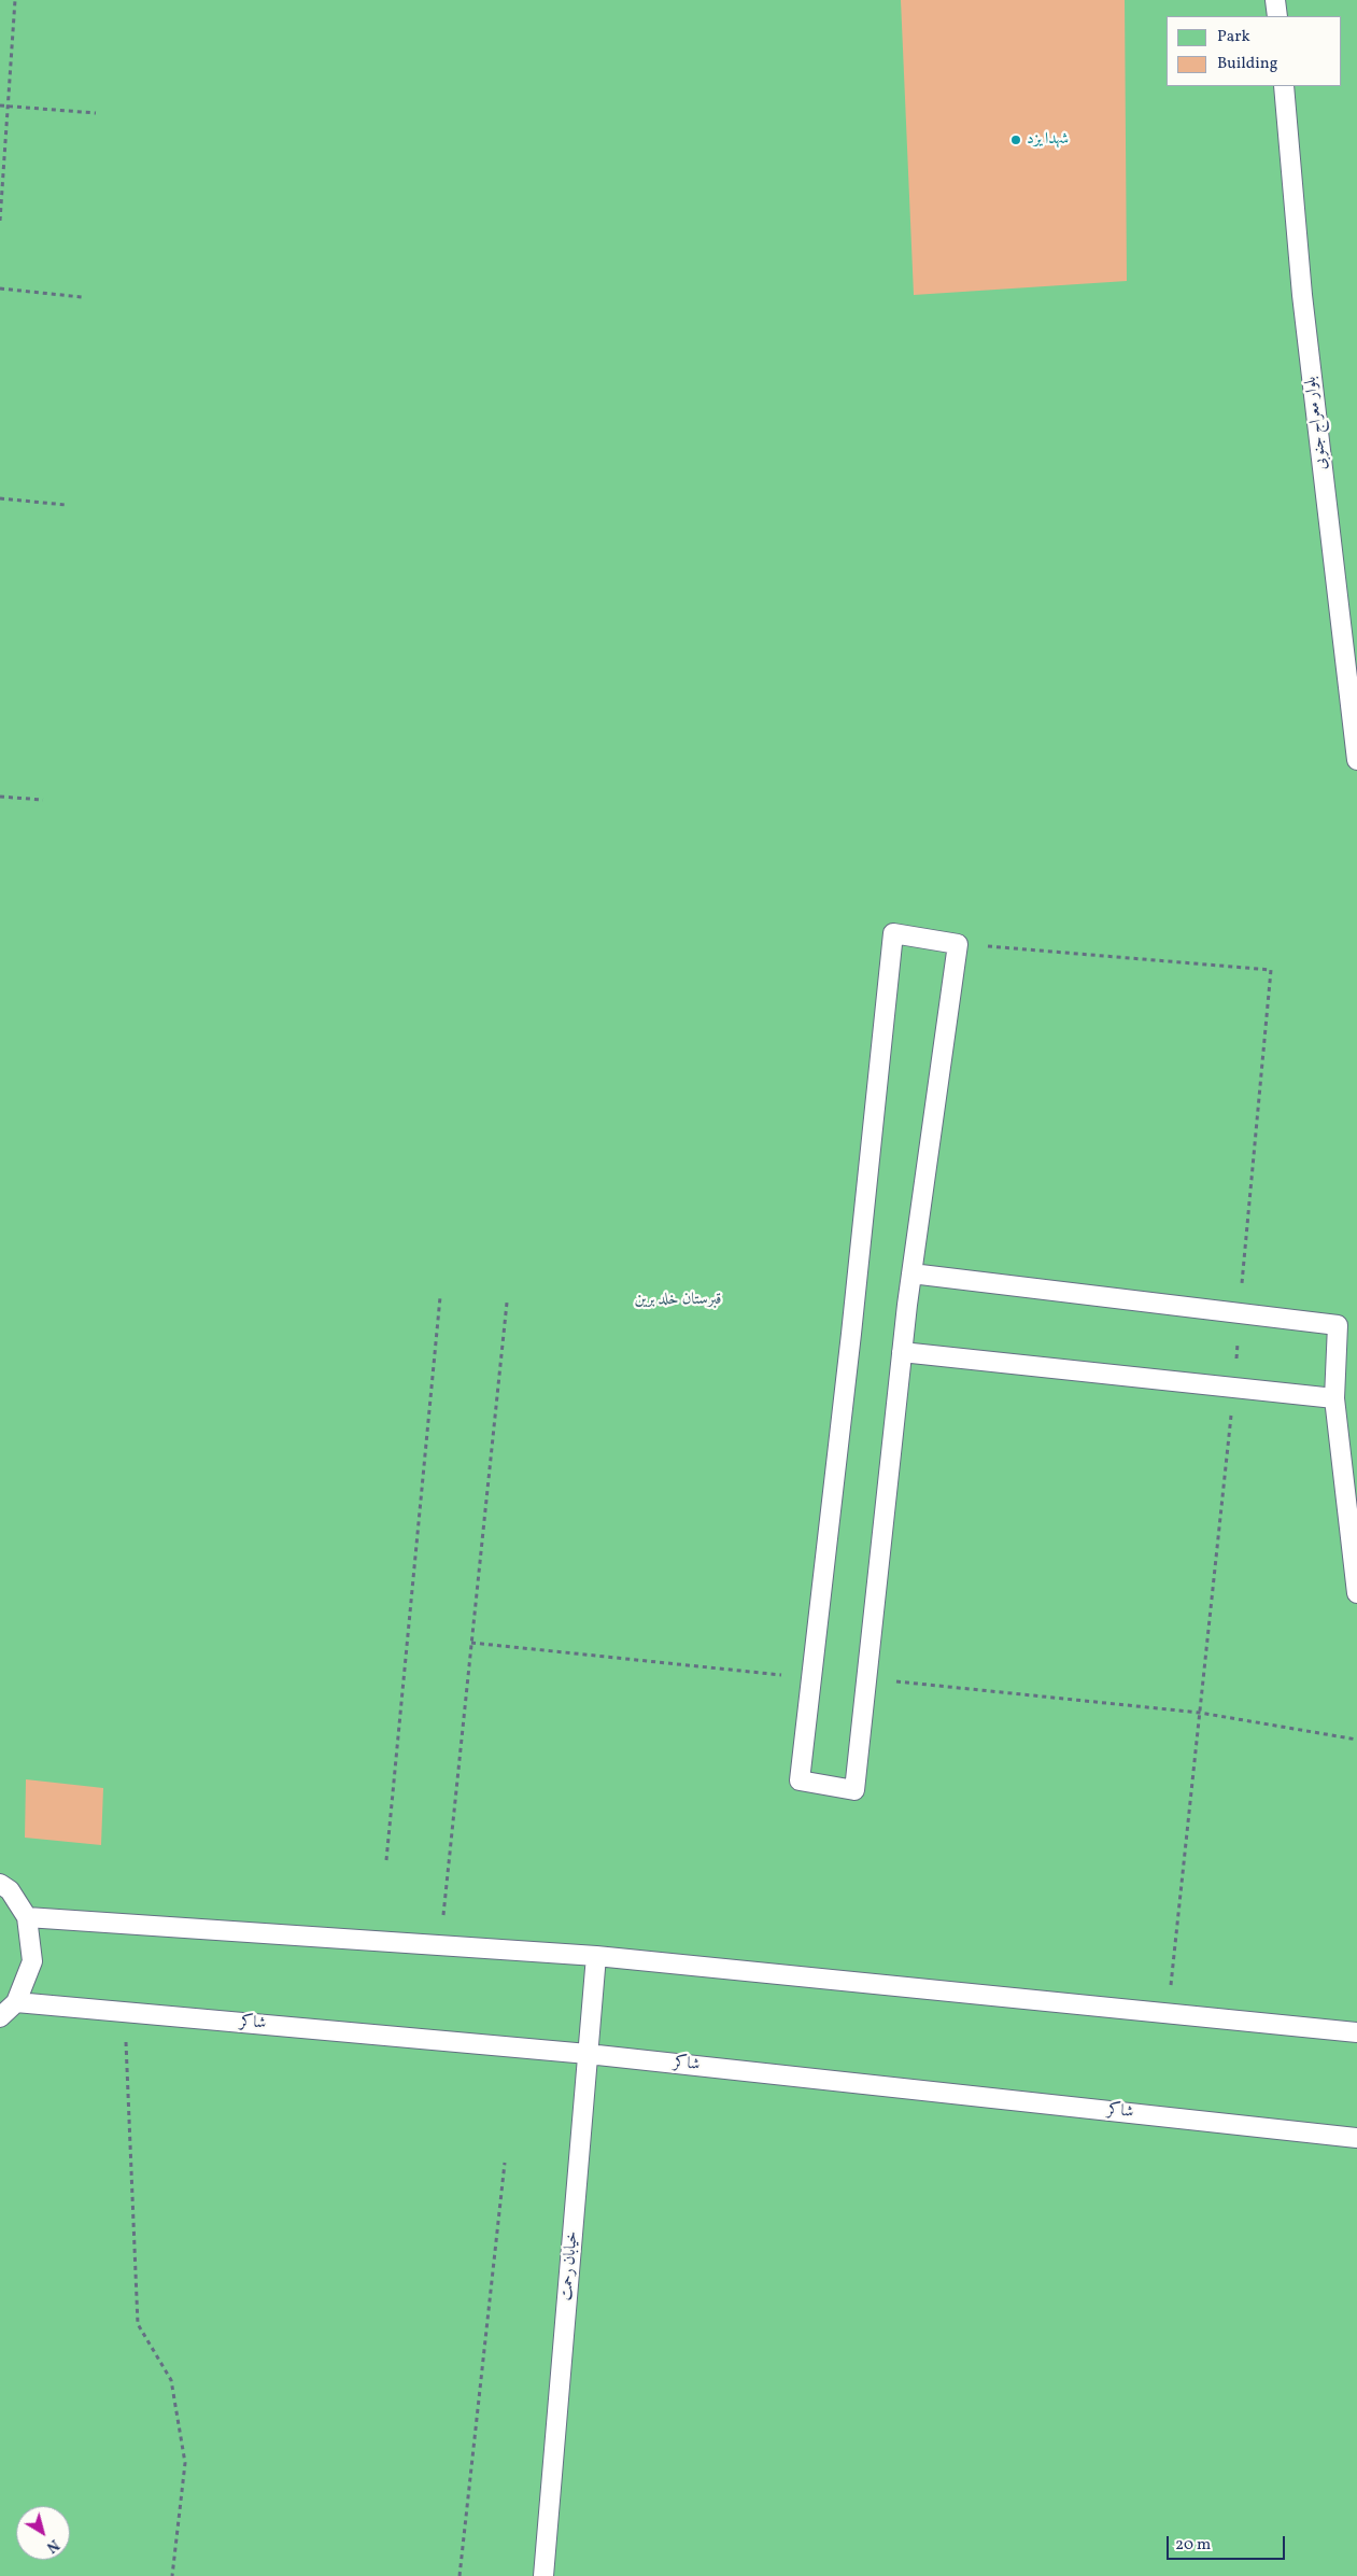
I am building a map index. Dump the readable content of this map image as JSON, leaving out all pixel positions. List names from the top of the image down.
{
  "streets": {
    "lane": ["بلوار معراج جنوبی", "شاکر", "خیابان رحمت"]
  },
  "crossings": [
    ["شاکر", "خیابان رحمت"]
  ],
  "parks": ["قبرستان خلد برین"],
  "places": ["شهدا یزد"],
  "legend": ["Park", "Building"],
  "scale_bar": "20 m",
  "north": "bottom right"
}
